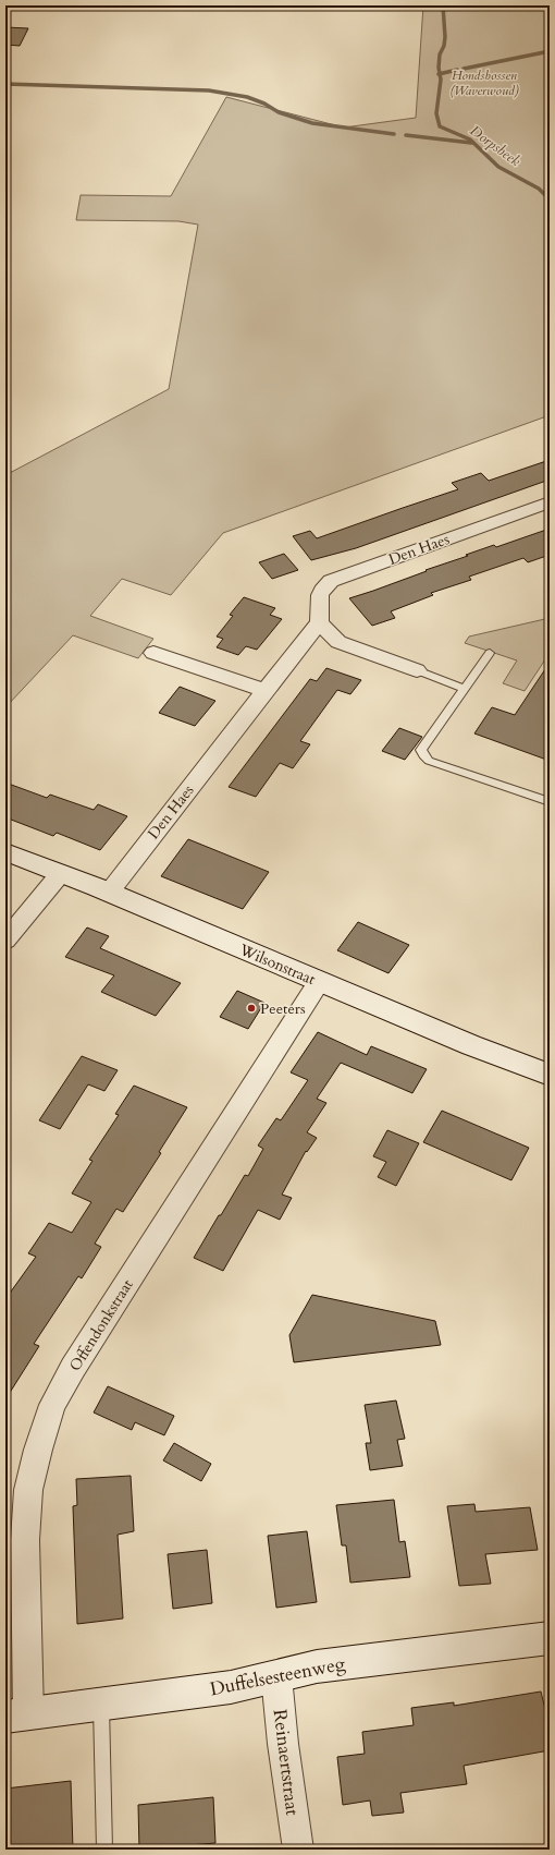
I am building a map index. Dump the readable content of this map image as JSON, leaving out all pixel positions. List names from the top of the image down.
{
  "streets": {
    "street": [
      "Den Haes",
      "Wilsonstraat",
      "Offendonkstraat",
      "Duffelsesteenweg",
      "Reinaertstraat"
    ]
  },
  "crossings": [
    ["Den Haes", "Wilsonstraat"],
    ["Wilsonstraat", "Offendonkstraat"],
    ["Offendonkstraat", "Duffelsesteenweg"],
    ["Duffelsesteenweg", "Reinaertstraat"]
  ],
  "water": ["Dorpsbeek"],
  "parks": ["Hondsbossen (Waverwoud)"],
  "places": ["Peeters"]
}
